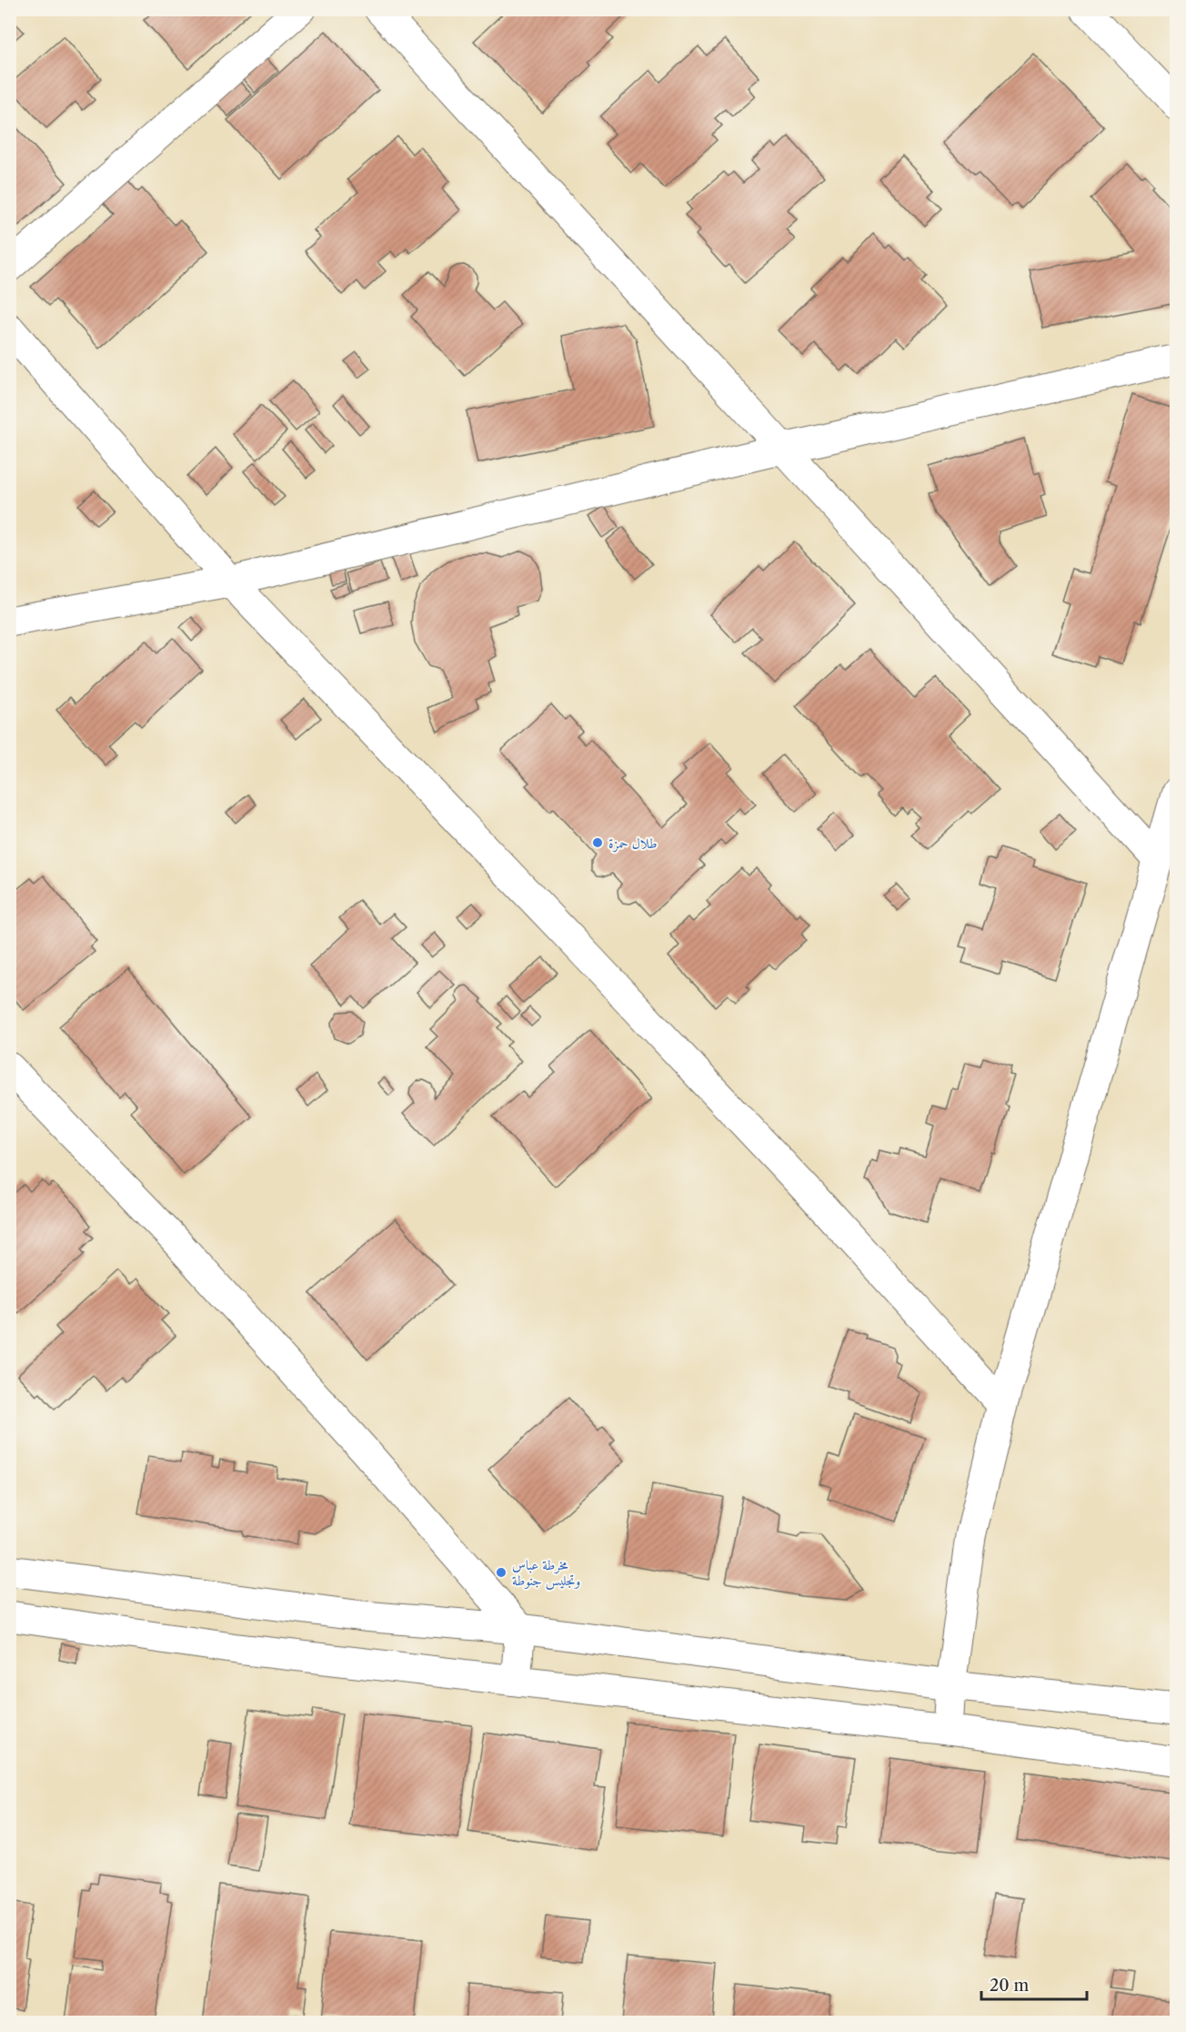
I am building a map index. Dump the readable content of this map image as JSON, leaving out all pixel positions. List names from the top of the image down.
{
  "places": ["طلال حمزة", "مخرطة عباس وتجليس جنوطة"],
  "scale_bar": "20 m"
}
